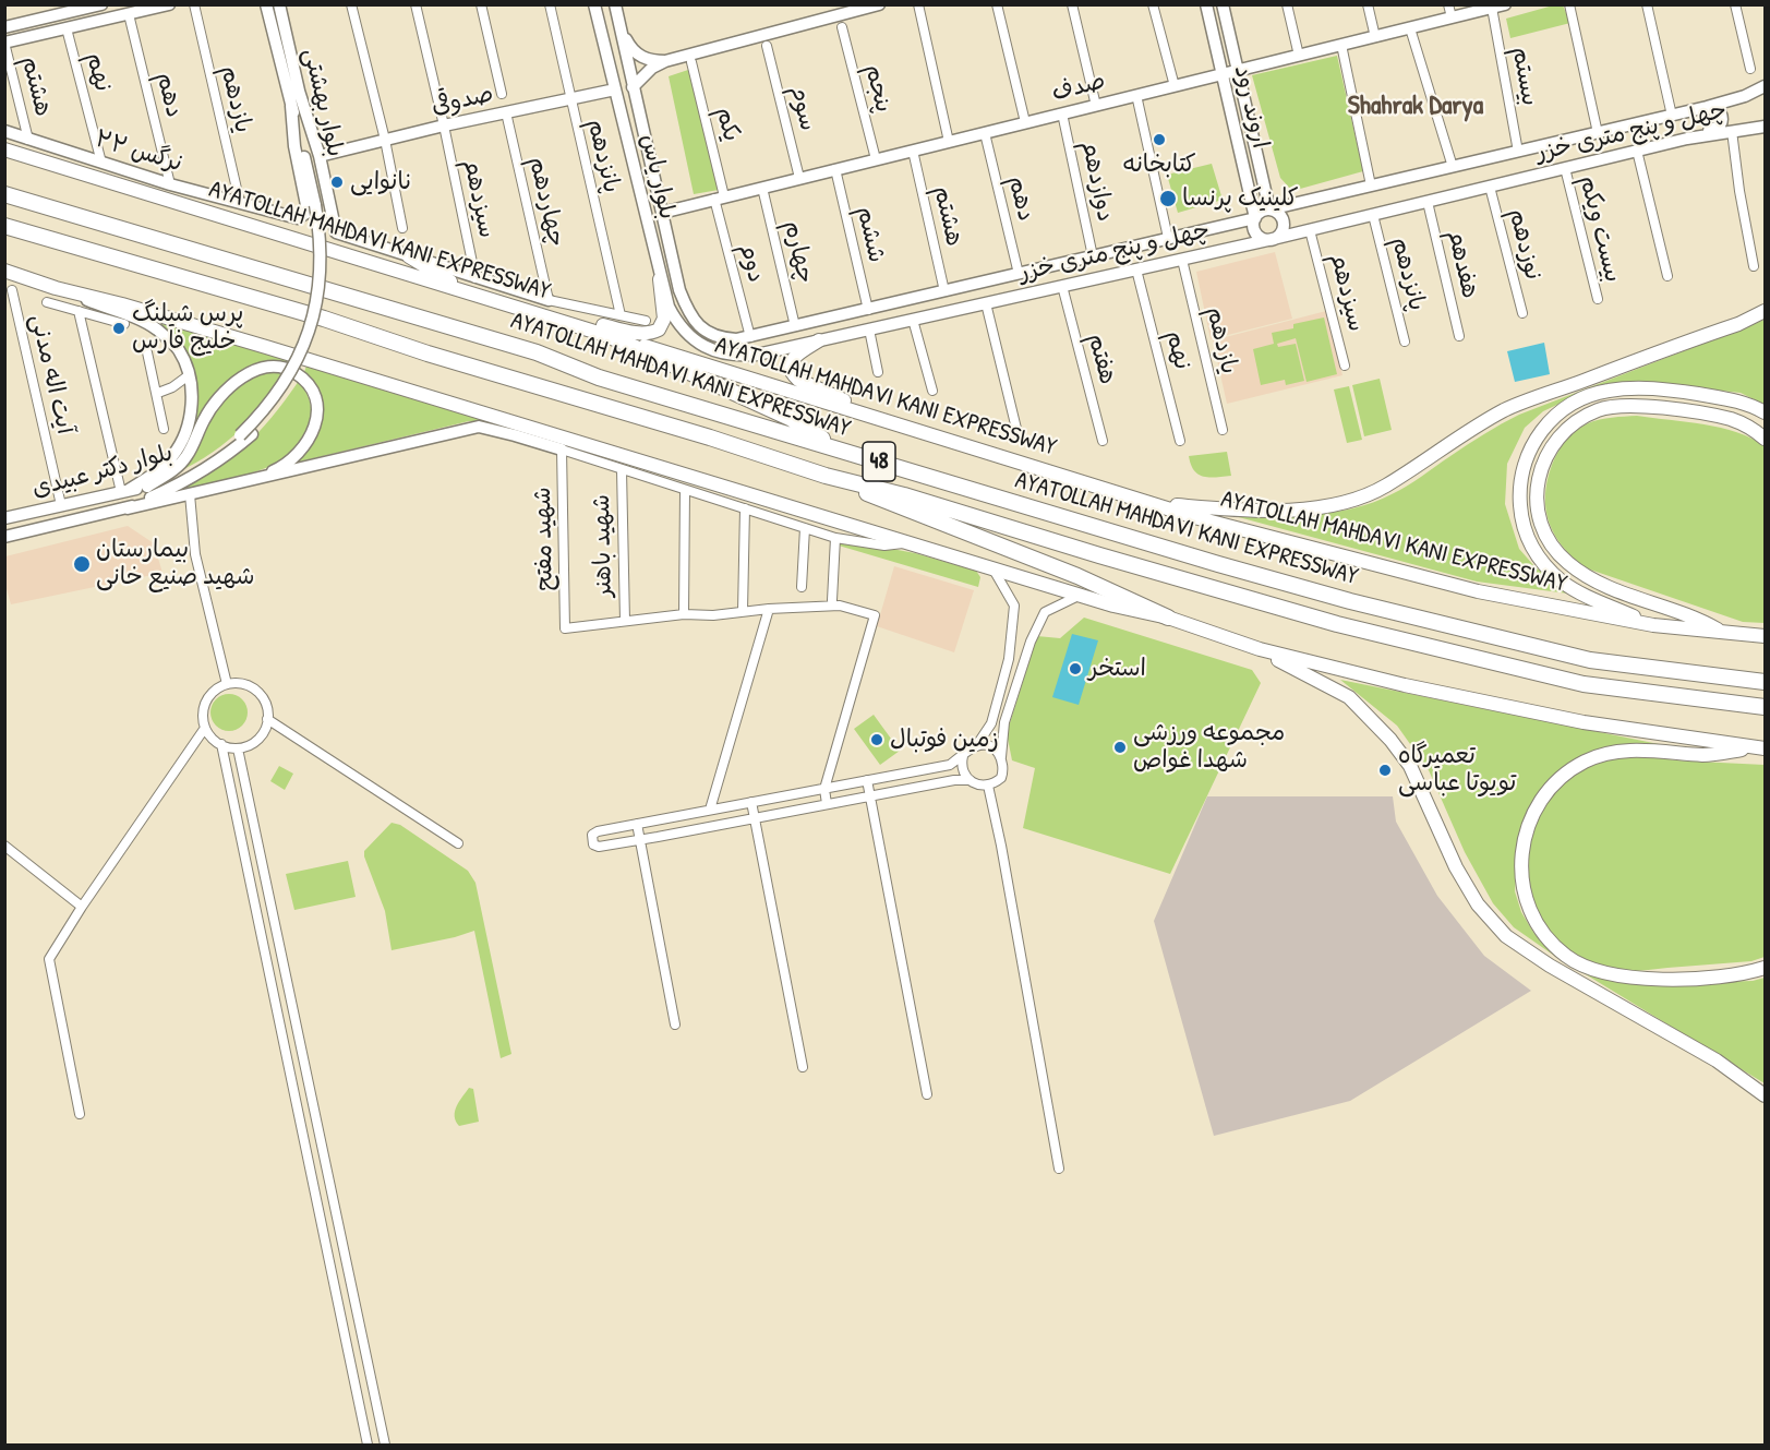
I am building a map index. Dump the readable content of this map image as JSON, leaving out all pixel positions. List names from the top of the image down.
{
  "streets": {
    "highway": ["AYATOLLAH MAHDAVI KANI EXPRESSWAY", "48"],
    "main road": [
      "صدف",
      "صدوقی",
      "بلوار بهشتی",
      "اروند رود",
      "چهل و پنج متری خزر",
      "نرگس ۲۲",
      "بلوار یاس",
      "بلوار دکتر عبیدی"
    ],
    "street": [
      "نهم",
      "بیستم",
      "هشتم",
      "پنجم",
      "دهم",
      "یازدهم",
      "سوم",
      "یکم",
      "پانزدهم",
      "دوازدهم",
      "سیزدهم",
      "چهاردهم",
      "بیست ویکم",
      "ششم",
      "نوزدهم",
      "چهارم",
      "دوم",
      "هفدهم",
      "هفتم",
      "آیت اله مدنی",
      "شهید مفتح",
      "شهید باهنر"
    ]
  },
  "crossings": [
    ["نهم", "چهل و پنج متری خزر"],
    ["نهم", "نرگس ۲۲"],
    ["بیستم", "صدف"],
    ["بیستم", "چهل و پنج متری خزر"],
    ["هشتم", "صدف"],
    ["هشتم", "چهل و پنج متری خزر"],
    ["هشتم", "نرگس ۲۲"],
    ["صدف", "پنجم"],
    ["صدف", "دهم"],
    ["صدف", "اروند رود"],
    ["صدف", "سوم"],
    ["صدف", "یکم"],
    ["صدف", "بلوار یاس"],
    ["صدف", "دوازدهم"],
    ["صدف", "ششم"],
    ["صدف", "چهارم"],
    ["صدف", "دوم"],
    ["دهم", "چهل و پنج متری خزر"],
    ["دهم", "نرگس ۲۲"],
    ["یازدهم", "چهل و پنج متری خزر"],
    ["یازدهم", "نرگس ۲۲"],
    ["صدوقی", "پانزدهم"],
    ["صدوقی", "بلوار یاس"],
    ["صدوقی", "سیزدهم"],
    ["صدوقی", "چهاردهم"],
    ["بلوار بهشتی", "نرگس ۲۲"],
    ["اروند رود", "چهل و پنج متری خزر"],
    ["یکم", "دوم"],
    ["چهل و پنج متری خزر", "پانزدهم"],
    ["چهل و پنج متری خزر", "بلوار یاس"],
    ["چهل و پنج متری خزر", "دوازدهم"],
    ["چهل و پنج متری خزر", "سیزدهم"],
    ["چهل و پنج متری خزر", "بیست ویکم"],
    ["چهل و پنج متری خزر", "ششم"],
    ["چهل و پنج متری خزر", "نوزدهم"],
    ["چهل و پنج متری خزر", "چهارم"],
    ["چهل و پنج متری خزر", "دوم"],
    ["چهل و پنج متری خزر", "هفدهم"],
    ["چهل و پنج متری خزر", "هفتم"],
    ["آیت اله مدنی", "بلوار دکتر عبیدی"],
    ["شهید مفتح", "شهید باهنر"]
  ],
  "districts": ["Shahrak Darya"],
  "places": [
    "کتابخانه",
    "نانوایی",
    "کلینیک پرنسا",
    "پرس شیلنگ خلیج فارس",
    "بیمارستان شهید صنیع خانی",
    "استخر",
    "زمین فوتبال",
    "مجموعه ورزشی شهدا غواص",
    "تعمیرگاه تویوتا عباسی"
  ]
}
